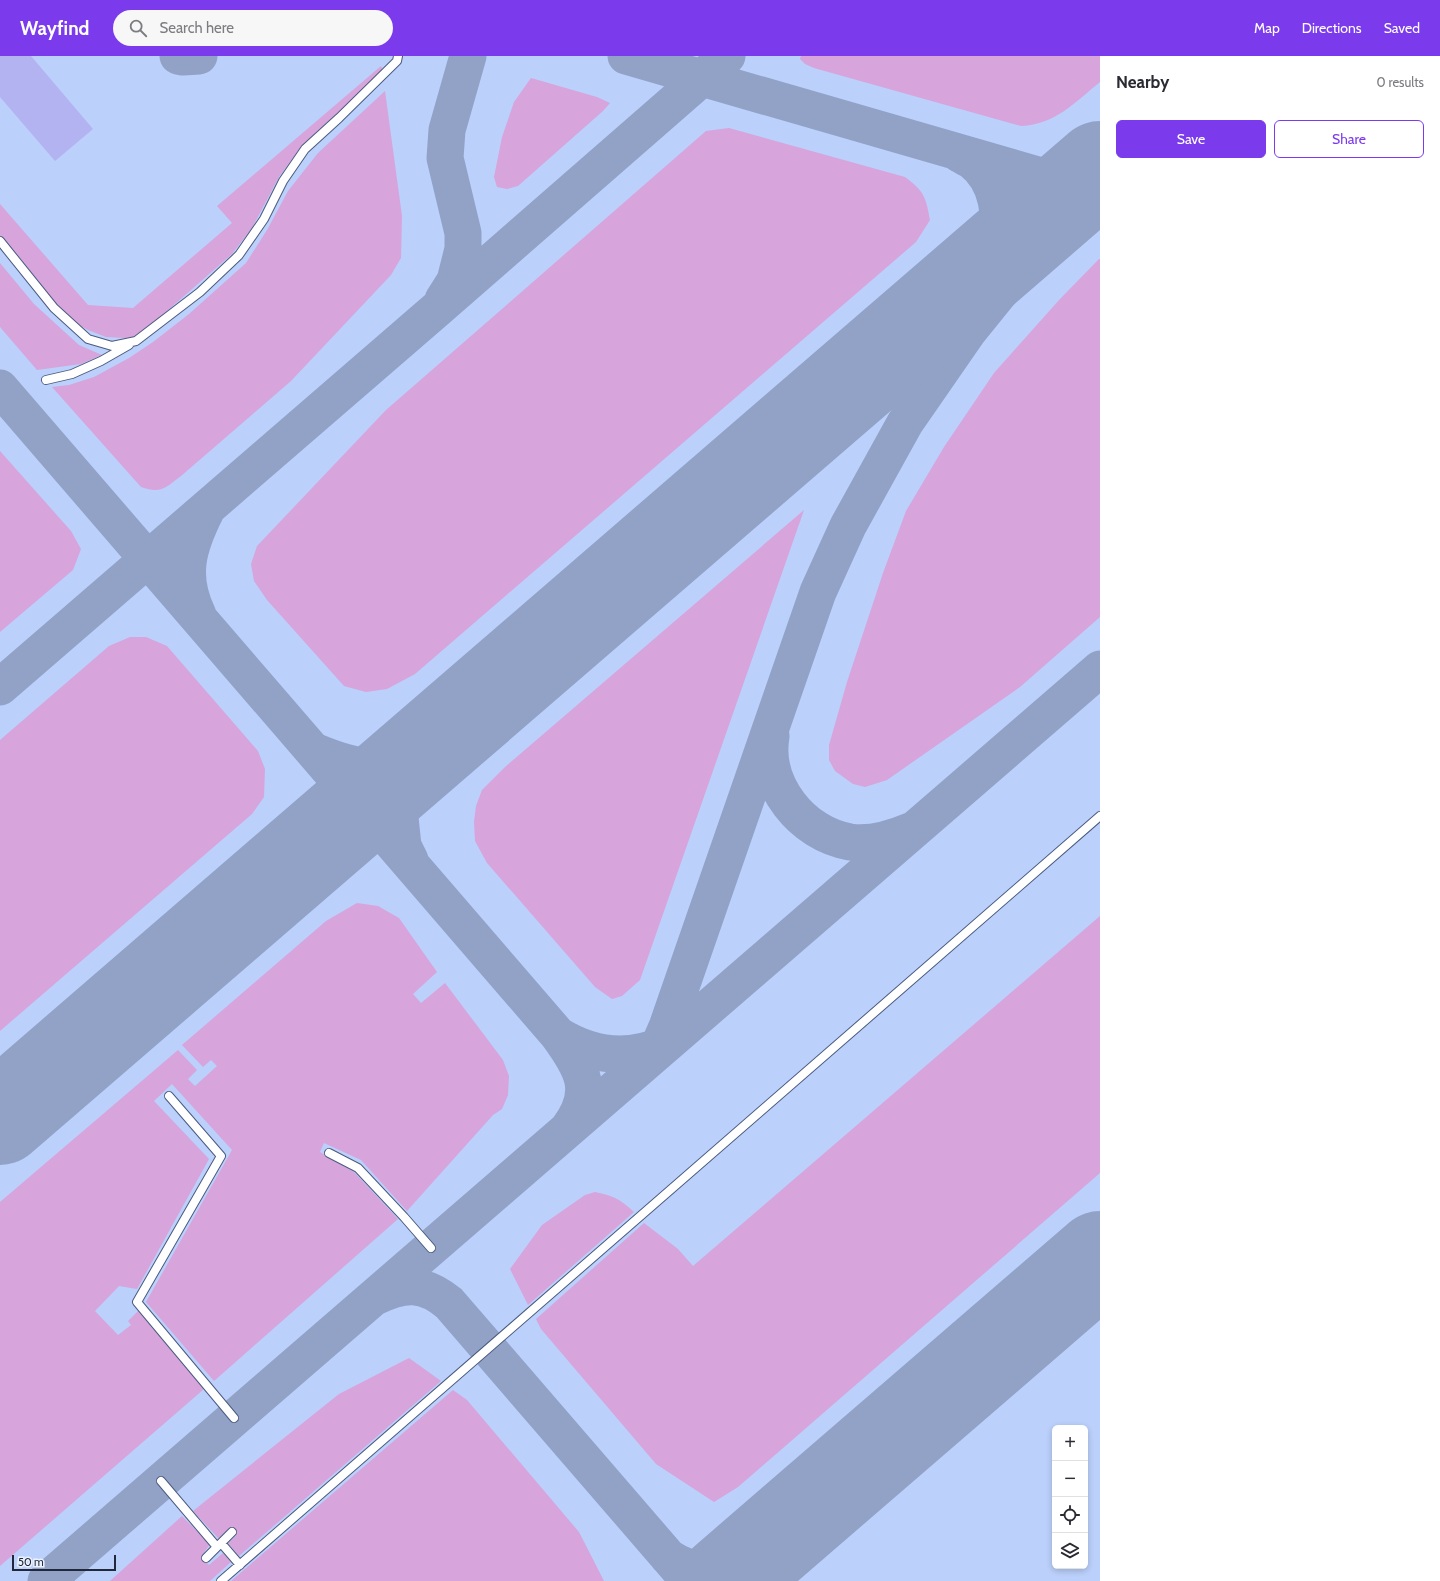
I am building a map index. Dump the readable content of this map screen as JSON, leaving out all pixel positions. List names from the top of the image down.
{
  "scale_bar": "50 m",
  "page": {
    "header": "Wayfind",
    "search": "Search here",
    "nav": ["Map", "Directions", "Saved"],
    "heading": ["Nearby", "0 results"],
    "buttons": ["Save", "Share"],
    "map_buttons": ["+", "−"],
    "scale": "50 m"
  }
}
